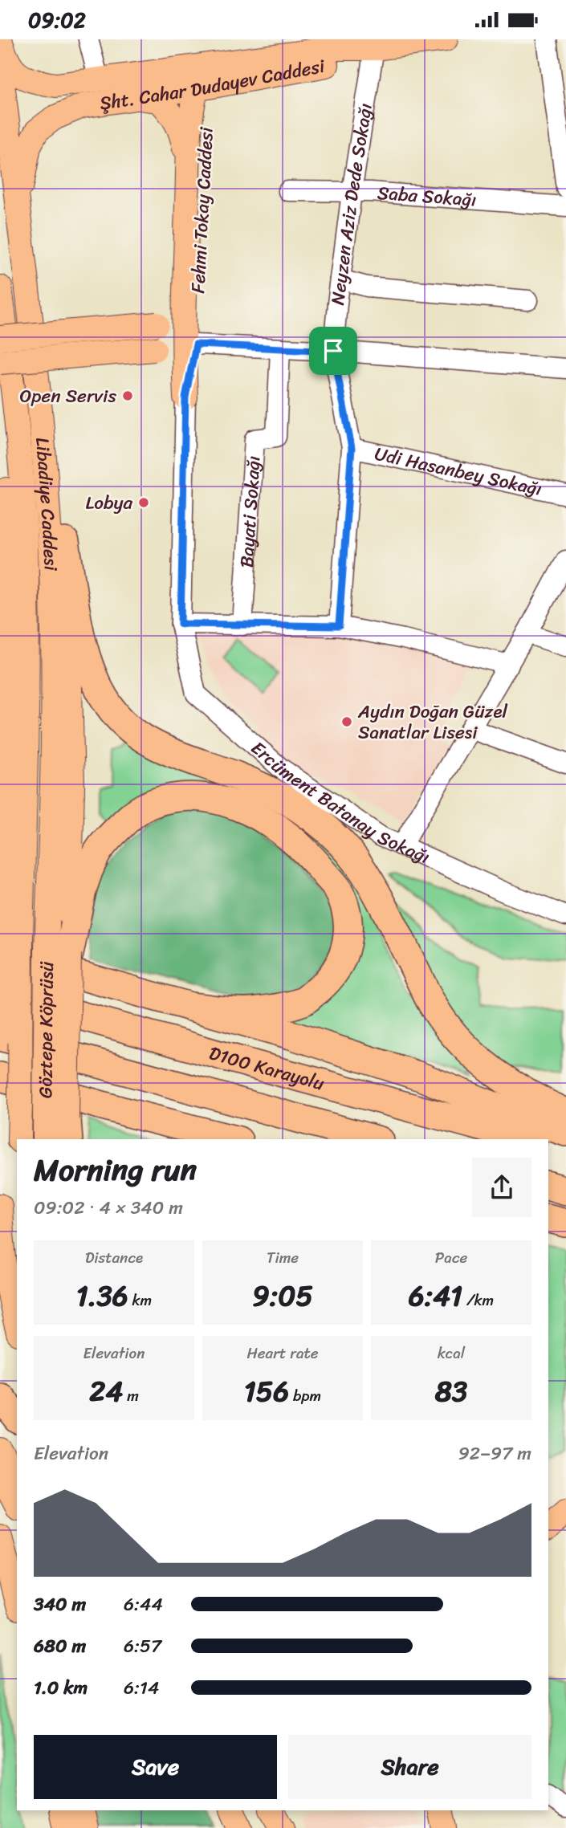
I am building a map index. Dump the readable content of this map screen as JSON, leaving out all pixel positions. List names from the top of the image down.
{
  "streets": {
    "highway": ["D100 Karayolu"],
    "main road": [
      "Şht. Cahar Dudayev Caddesi",
      "Fehmi Tokay Caddesi",
      "Libadiye Caddesi",
      "Göztepe Köprüsü"
    ],
    "street": [
      "Saba Sokağı",
      "Neyzen Aziz Dede Sokağı",
      "Udi Hasanbey Sokağı",
      "Bayati Sokağı",
      "Ercüment Batanay Sokağı"
    ]
  },
  "crossings": [
    ["Şht. Cahar Dudayev Caddesi", "Neyzen Aziz Dede Sokağı"],
    ["Şht. Cahar Dudayev Caddesi", "Fehmi Tokay Caddesi"],
    ["Şht. Cahar Dudayev Caddesi", "Libadiye Caddesi"],
    ["Saba Sokağı", "Neyzen Aziz Dede Sokağı"],
    ["Neyzen Aziz Dede Sokağı", "Udi Hasanbey Sokağı"],
    ["Libadiye Caddesi", "Göztepe Köprüsü"]
  ],
  "places": ["Open Servis", "Lobya", "Aydın Doğan Güzel Sanatlar Lisesi"],
  "page": {
    "status": "09:02",
    "heading": ["Morning run", "09:02 · 4 × 340 m"],
    "stats": [
      ["Distance", "1.36 km"],
      ["Time", "9:05"],
      ["Pace", "6:41 /km"],
      ["Elevation", "24 m"],
      ["Heart rate", "156 bpm"],
      ["kcal", "83"]
    ],
    "chart": ["Elevation", "92–97 m"],
    "list": [
      {
        "name": "340 m",
        "note": "6:44"
      },
      {
        "name": "680 m",
        "note": "6:57"
      },
      {
        "name": "1.0 km",
        "note": "6:14"
      }
    ],
    "buttons": ["Save", "Share"]
  }
}
